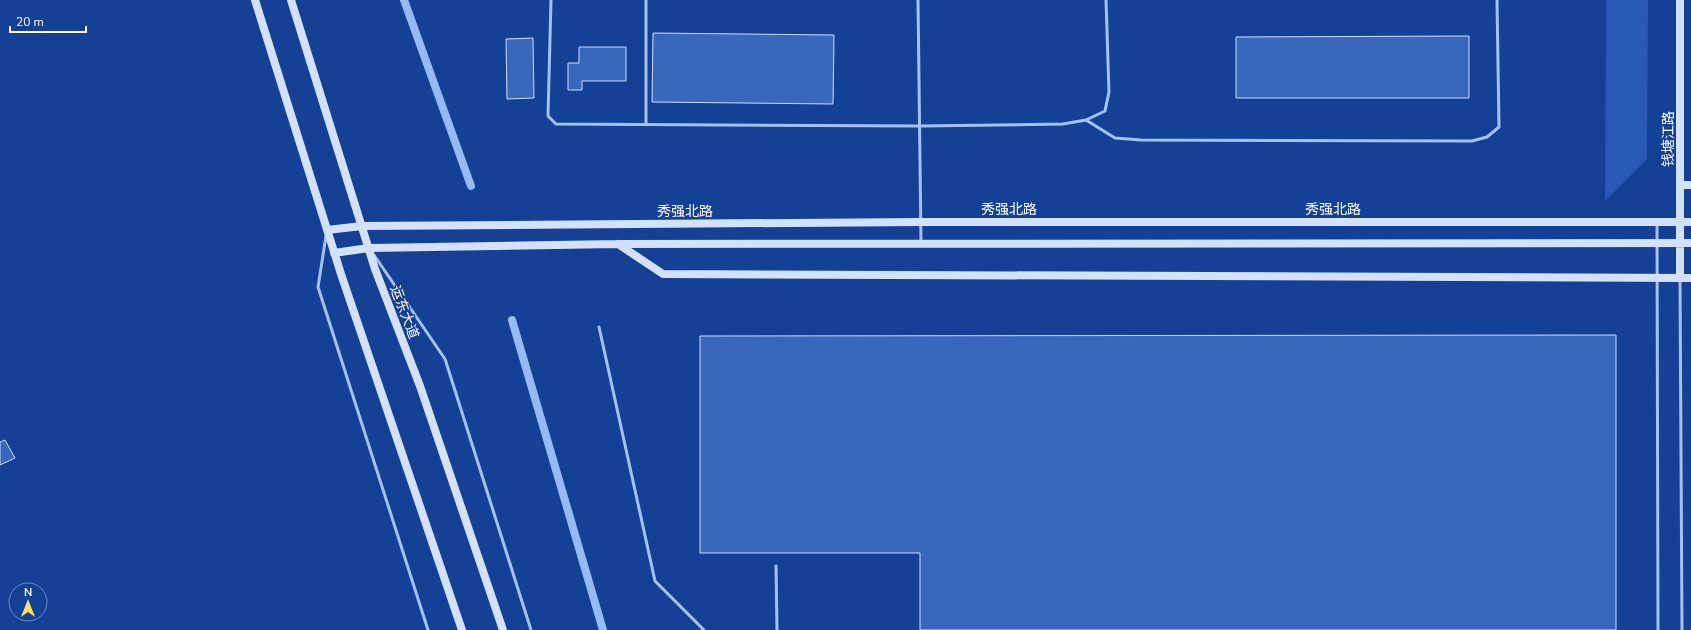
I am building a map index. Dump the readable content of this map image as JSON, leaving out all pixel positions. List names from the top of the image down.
{
  "streets": {
    "street": ["钱塘江路", "秀强北路", "运东大道"]
  },
  "crossings": [
    ["钱塘江路", "秀强北路"],
    ["秀强北路", "运东大道"]
  ],
  "scale_bar": "20 m",
  "north": "top"
}
